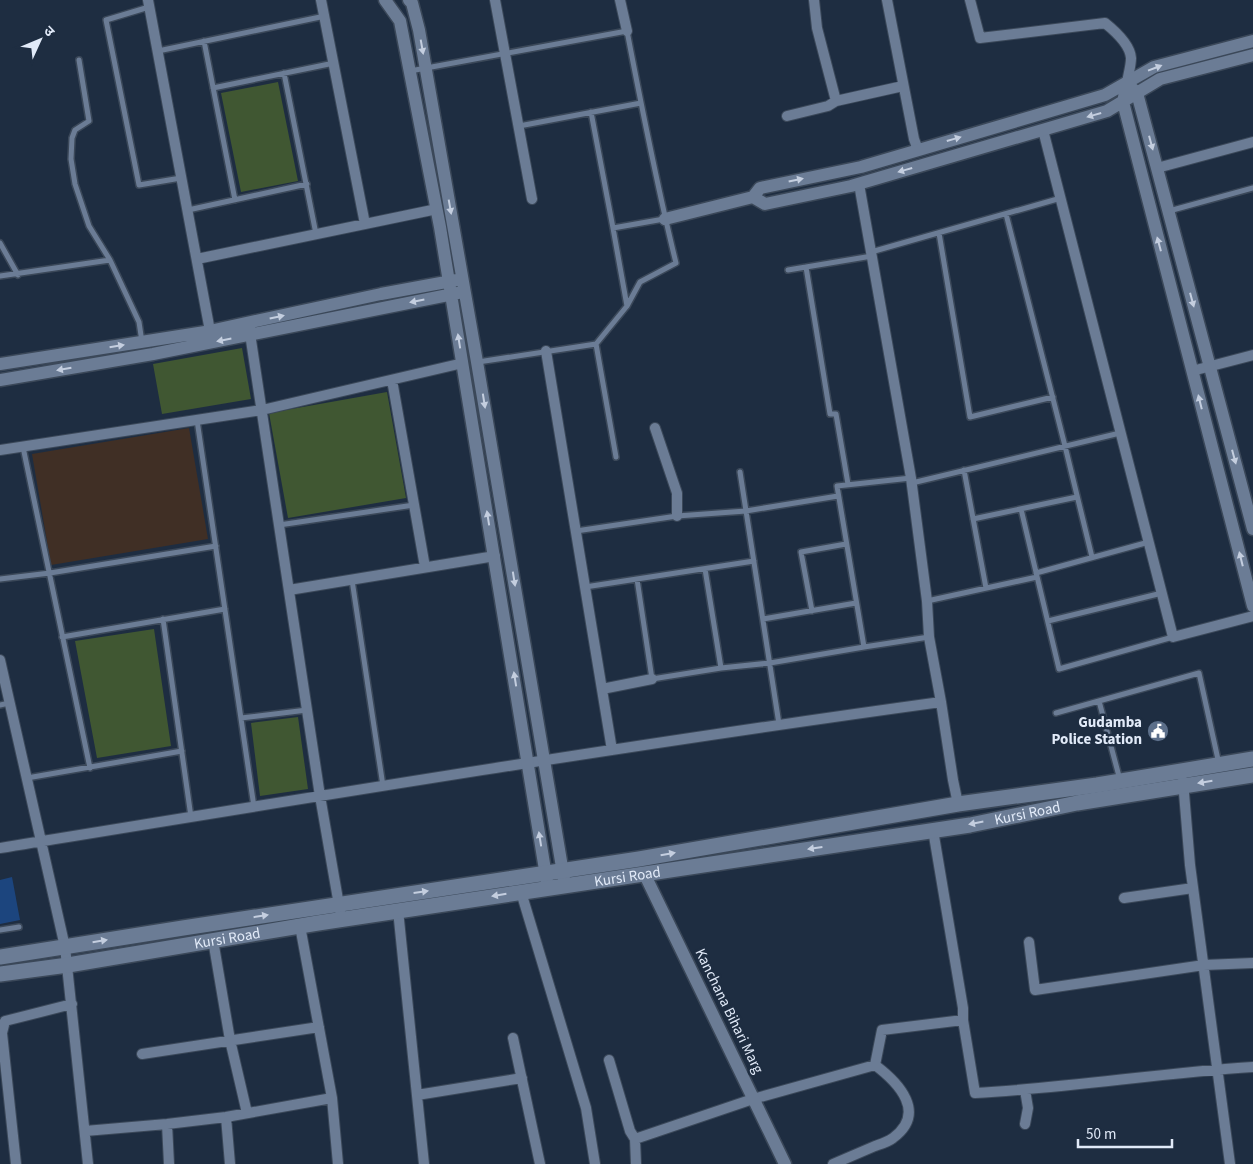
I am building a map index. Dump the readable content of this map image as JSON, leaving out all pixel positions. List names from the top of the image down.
{
  "streets": {
    "main road": ["Kursi Road"],
    "street": ["Kanchana Bihari Marg"]
  },
  "crossings": [
    ["Kursi Road", "Kanchana Bihari Marg"]
  ],
  "places": {
    "public building": ["Gudamba Police Station"]
  },
  "scale_bar": "50 m",
  "north": "top right"
}
